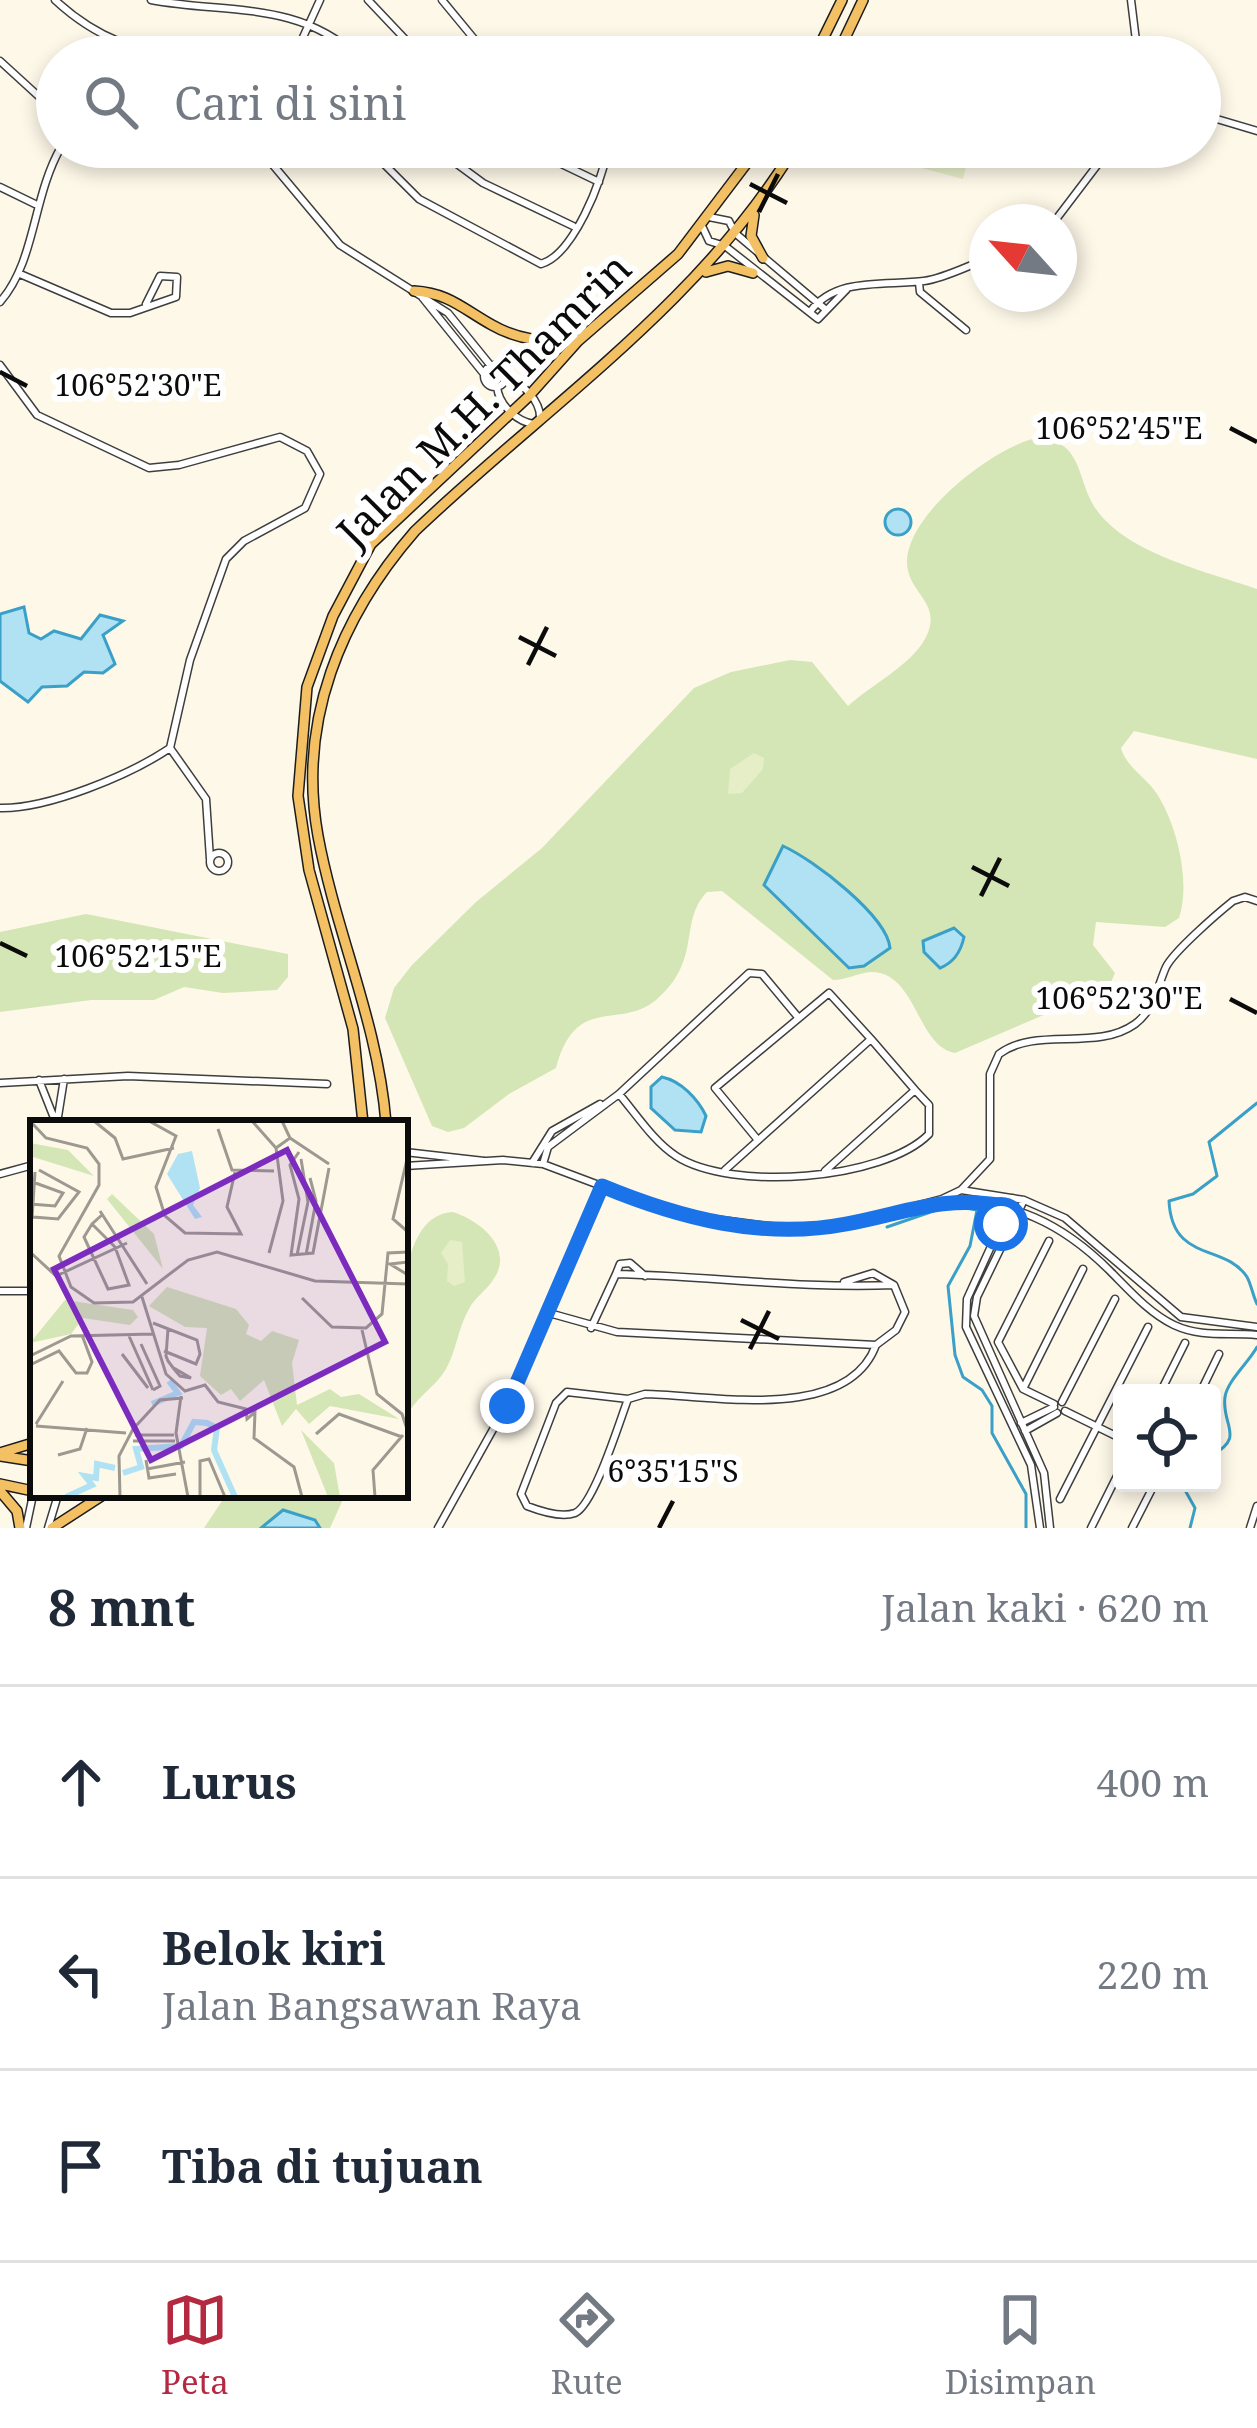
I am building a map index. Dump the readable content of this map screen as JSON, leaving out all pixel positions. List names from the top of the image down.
{
  "streets": {
    "main road": ["Jalan M.H. Thamrin"]
  },
  "north": "top left",
  "page": {
    "search": "Cari di sini",
    "heading": ["8 mnt", "Jalan kaki · 620 m"],
    "list": [
      ["Lurus", "400 m"],
      ["Belok kiri", "Jalan Bangsawan Raya", "220 m"],
      "Tiba di tujuan"
    ],
    "nav": ["Peta", "Rute", "Disimpan"]
  },
  "coordinates": [
    "106°52'30\"E",
    "106°52'45\"E",
    "106°52'15\"E",
    "6°35'15\"S"
  ]
}
